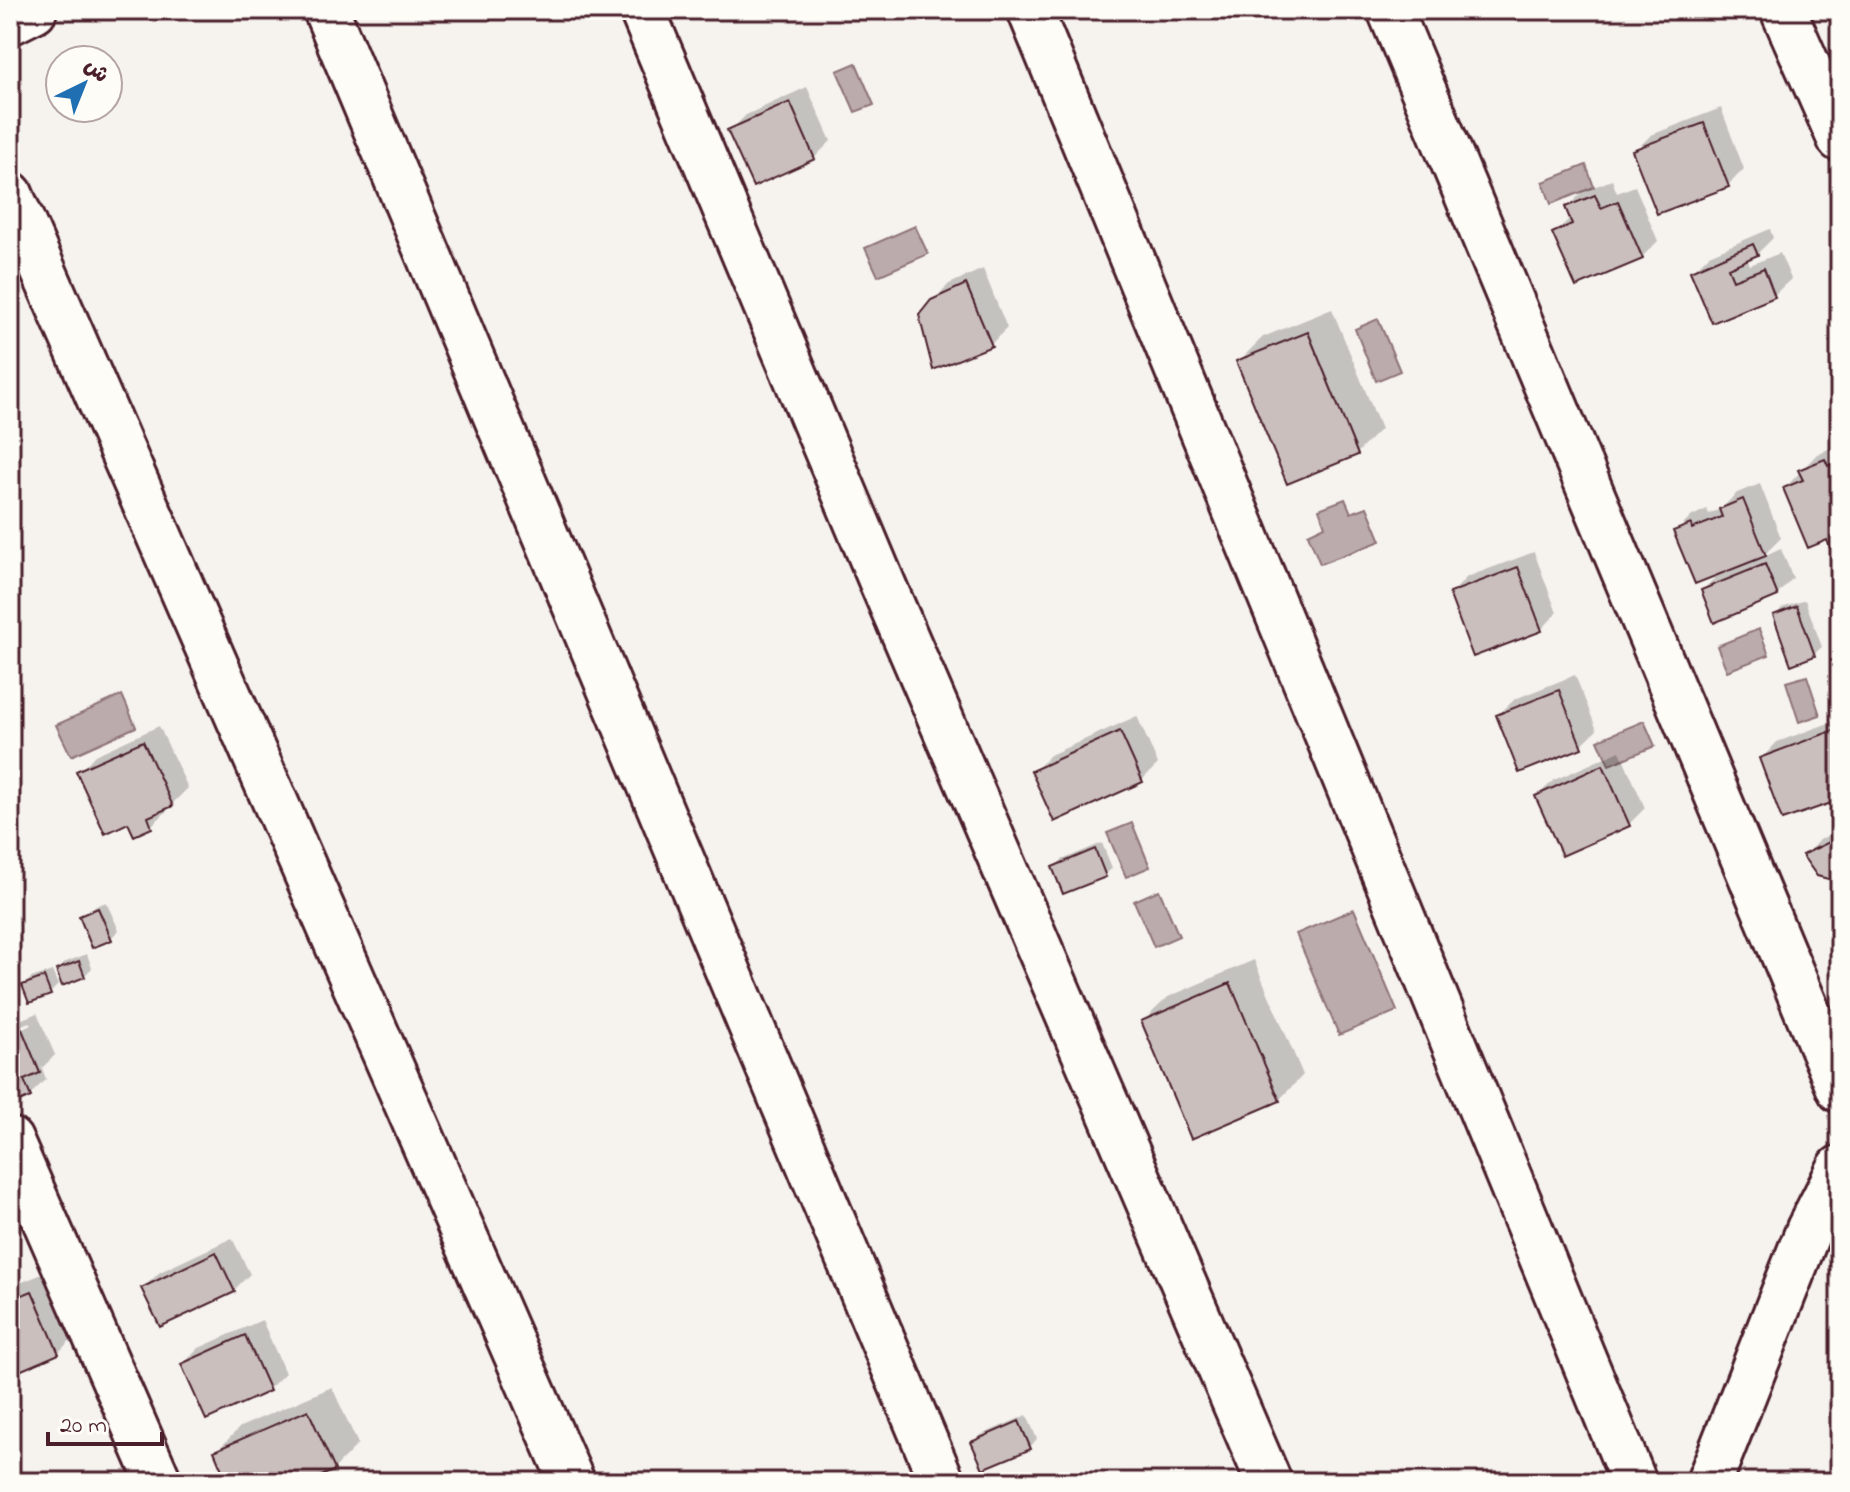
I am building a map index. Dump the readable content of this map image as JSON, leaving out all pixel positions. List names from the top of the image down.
{
  "scale_bar": "20 m",
  "north": "top right"
}
